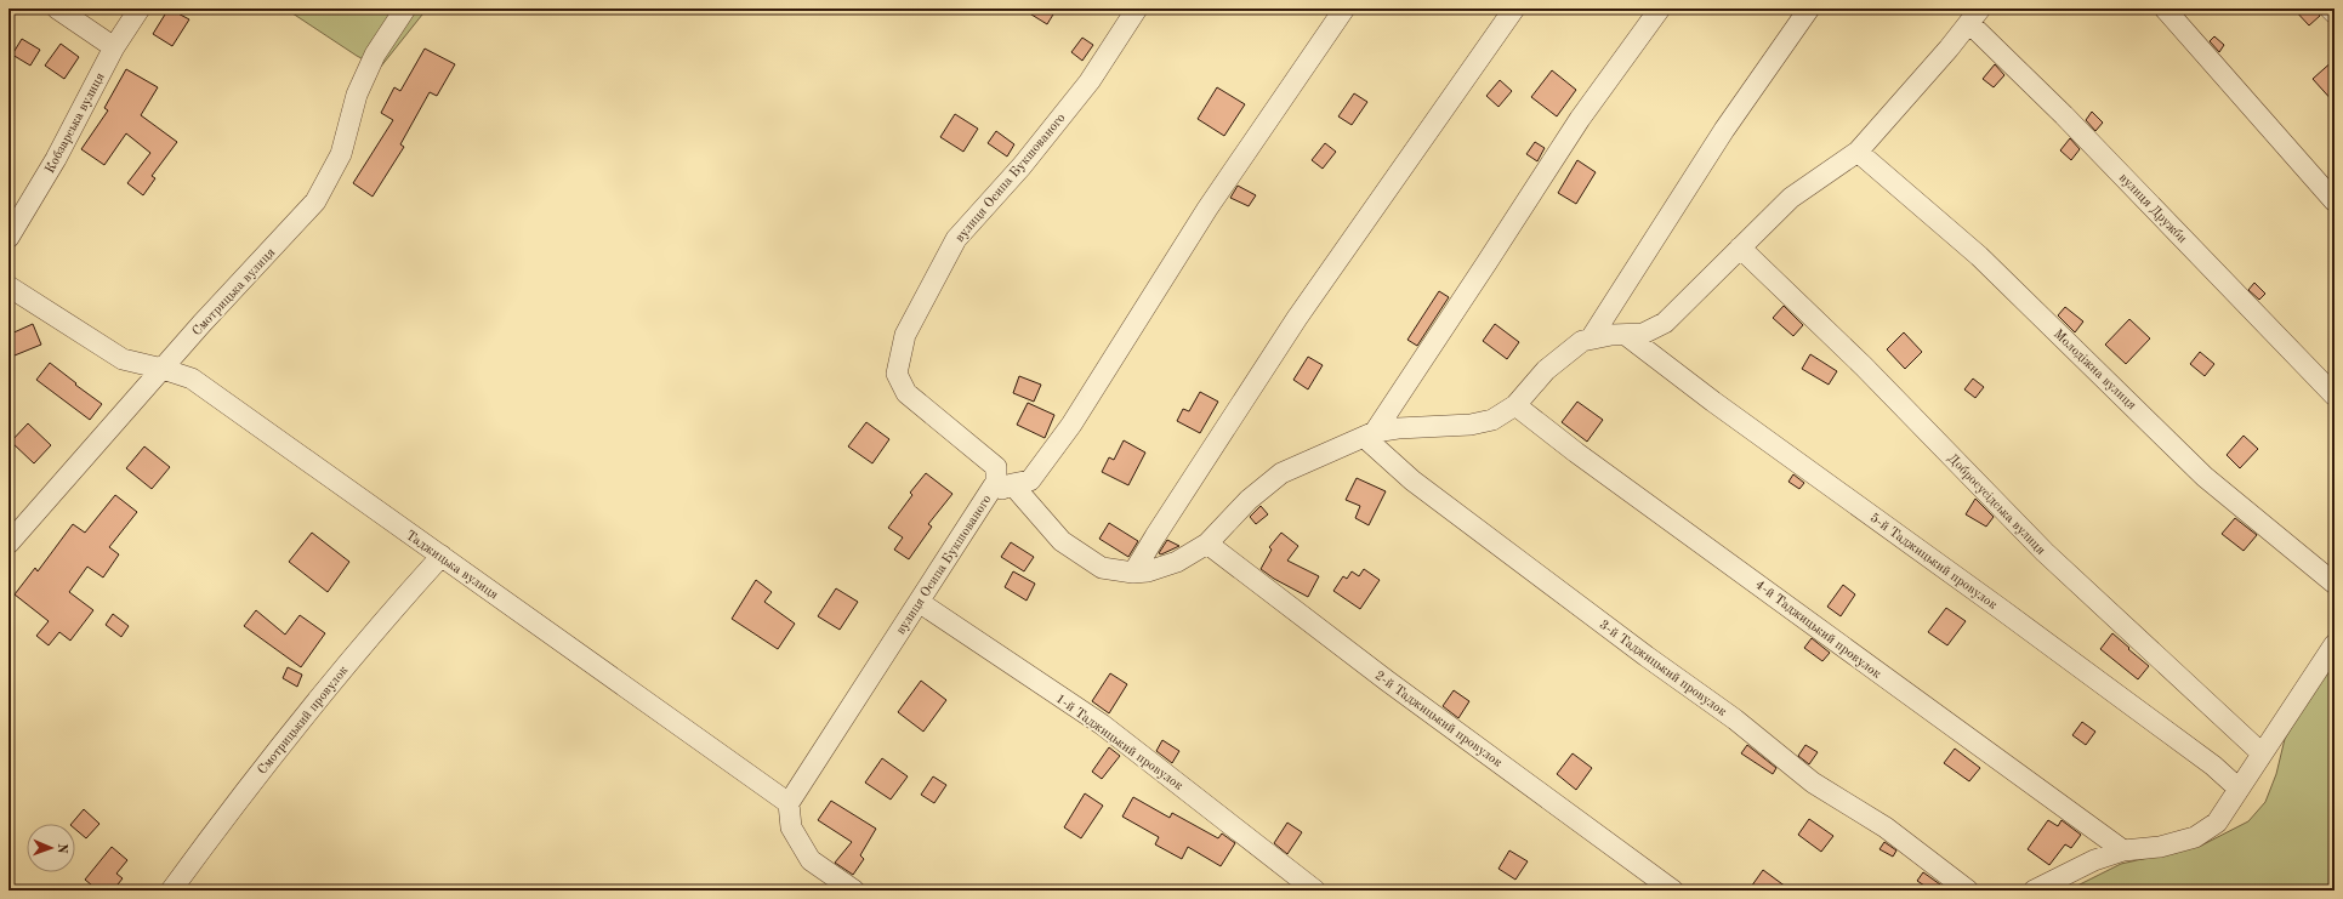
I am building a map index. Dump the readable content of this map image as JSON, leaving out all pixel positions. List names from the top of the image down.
{
  "streets": {
    "street": [
      "Кобзарська вулиця",
      "вулиця Осипа Букшованого",
      "вулиця Дружби",
      "Смотрицька вулиця",
      "Молодіжна вулиця",
      "Добросусідська вулиця",
      "5-й Таджицький провулок",
      "Таджицька вулиця",
      "4-й Таджицький провулок",
      "3-й Таджицький провулок",
      "2-й Таджицький провулок",
      "Смотрицький провулок",
      "1-й Таджицький провулок"
    ]
  },
  "crossings": [
    ["вулиця Осипа Букшованого", "Таджицька вулиця"],
    ["вулиця Осипа Букшованого", "1-й Таджицький провулок"],
    ["Смотрицька вулиця", "Таджицька вулиця"],
    ["Таджицька вулиця", "Смотрицький провулок"]
  ],
  "north": "right"
}
